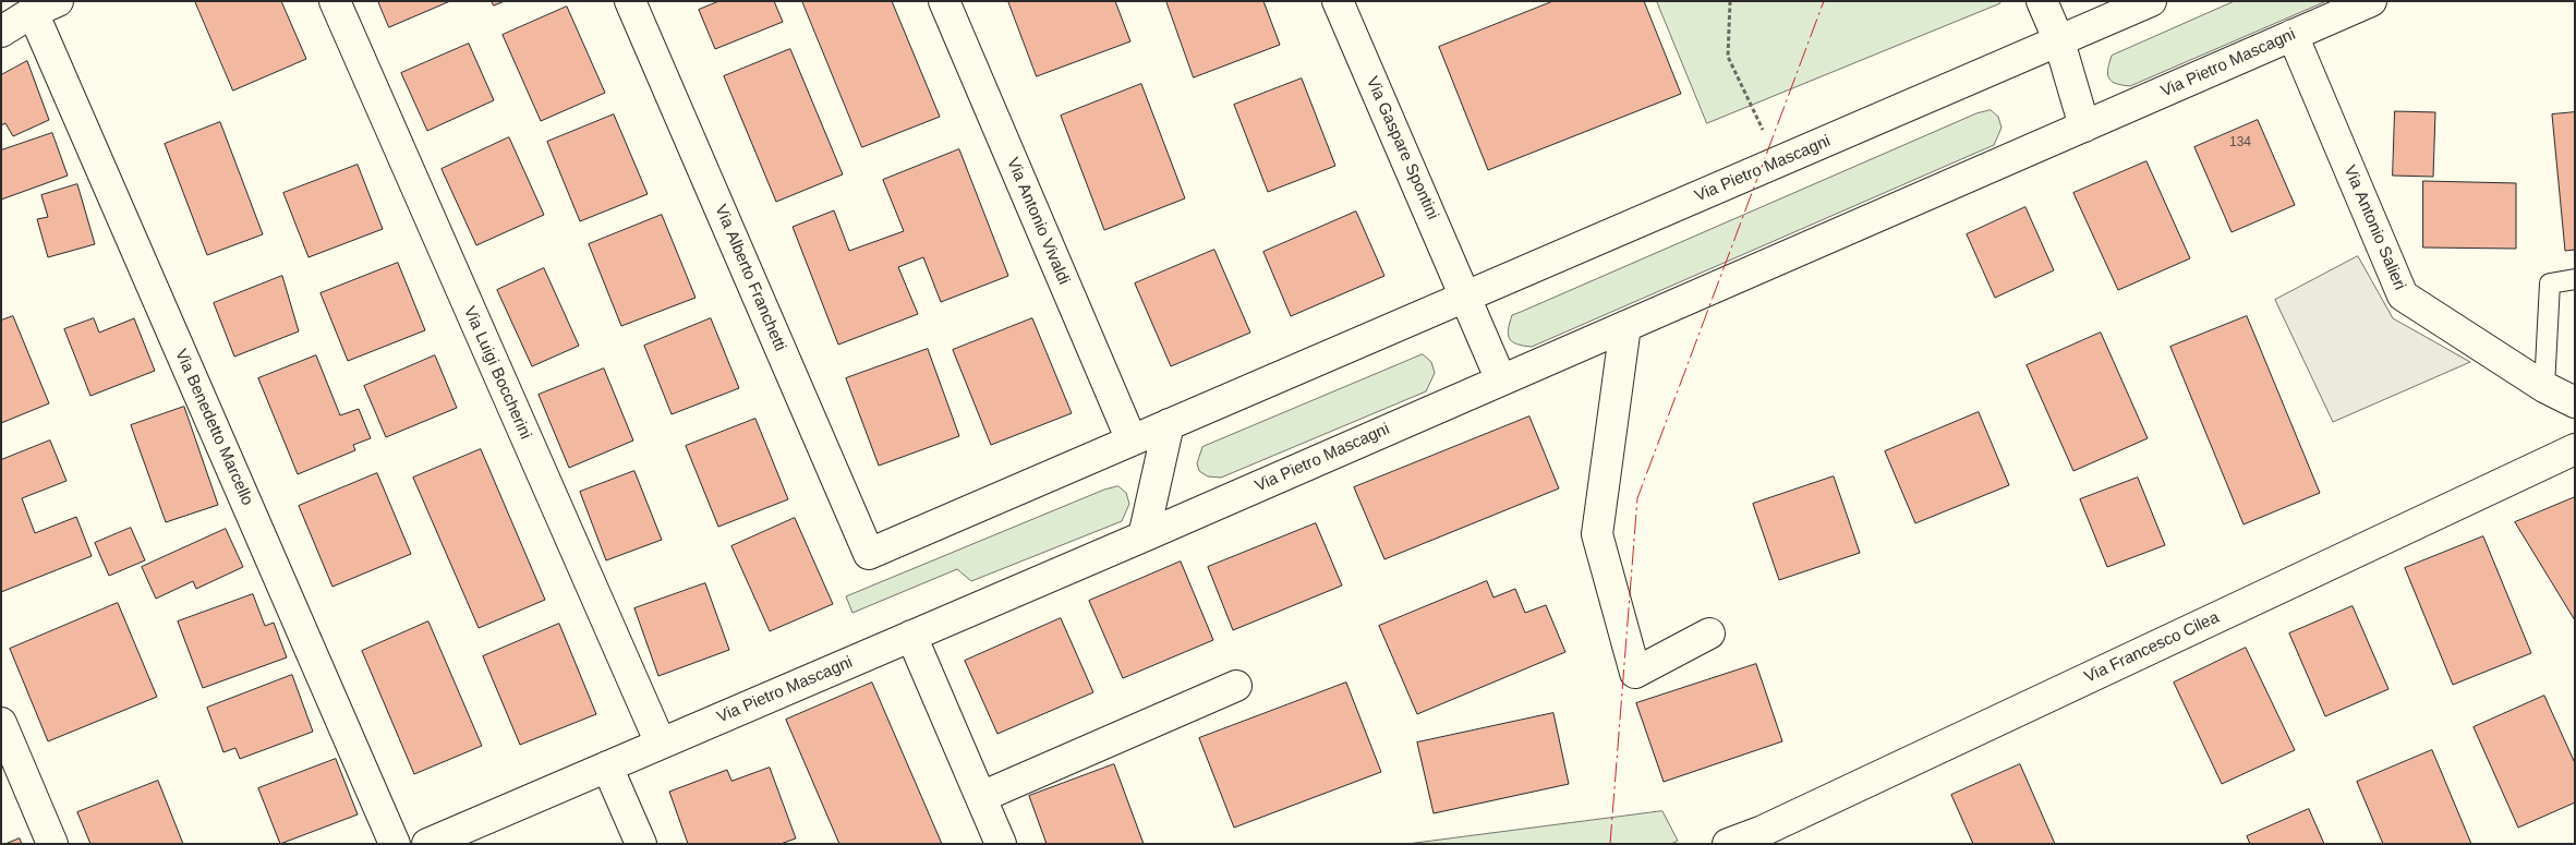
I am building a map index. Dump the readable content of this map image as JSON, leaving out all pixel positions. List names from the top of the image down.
{
  "streets": {
    "street": [
      "Via Pietro Mascagni",
      "Via Gaspare Spontini",
      "Via Antonio Vivaldi",
      "Via Antonio Salieri",
      "Via Alberto Franchetti",
      "Via Luigi Boccherini",
      "Via Benedetto Marcello",
      "Via Francesco Cilea"
    ]
  },
  "crossings": [
    ["Via Pietro Mascagni", "Via Gaspare Spontini"],
    ["Via Pietro Mascagni", "Via Antonio Vivaldi"],
    ["Via Pietro Mascagni", "Via Antonio Salieri"],
    ["Via Pietro Mascagni", "Via Alberto Franchetti"],
    ["Via Pietro Mascagni", "Via Luigi Boccherini"]
  ],
  "house_numbers": ["134"]
}
